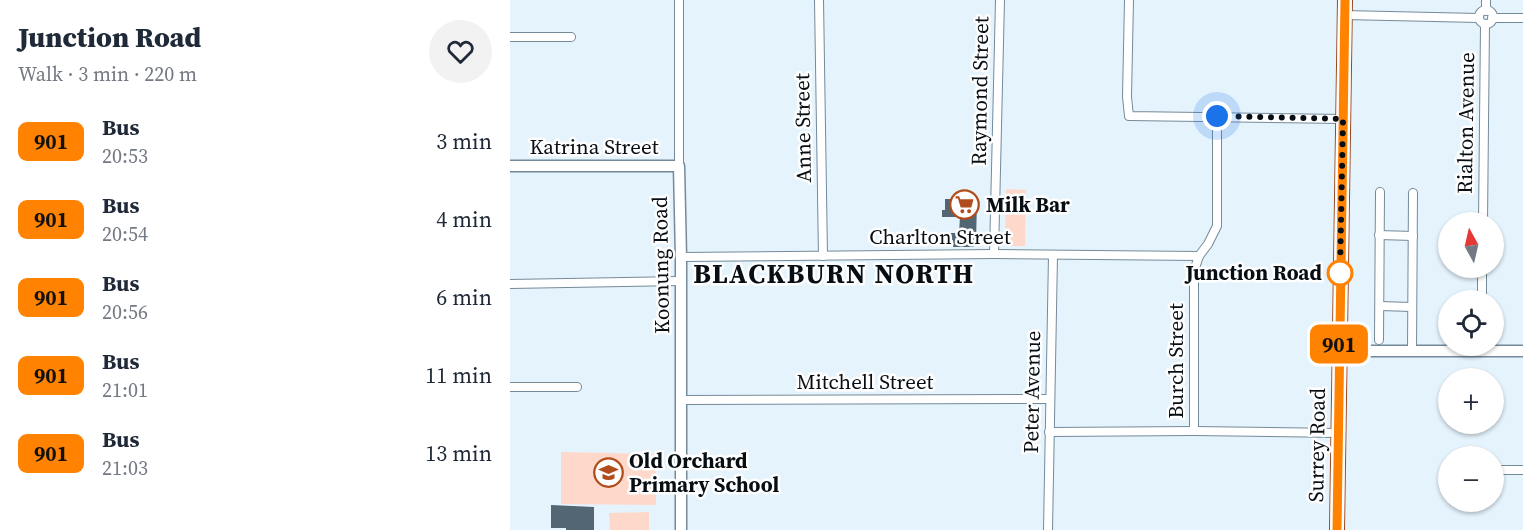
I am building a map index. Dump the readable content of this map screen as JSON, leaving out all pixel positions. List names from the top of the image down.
{
  "streets": {
    "main road": ["Surrey Road"],
    "street": [
      "Raymond Street",
      "Rialton Avenue",
      "Anne Street",
      "Katrina Street",
      "Charlton Street",
      "Koonung Road",
      "Burch Street",
      "Mitchell Street",
      "Peter Avenue"
    ]
  },
  "crossings": [
    ["Raymond Street", "Charlton Street"],
    ["Anne Street", "Charlton Street"],
    ["Katrina Street", "Koonung Road"],
    ["Charlton Street", "Koonung Road"],
    ["Charlton Street", "Burch Street"],
    ["Charlton Street", "Peter Avenue"],
    ["Koonung Road", "Mitchell Street"],
    ["Mitchell Street", "Peter Avenue"]
  ],
  "districts": ["BLACKBURN NORTH"],
  "places": {
    "supermarket": ["Milk Bar"],
    "other": ["Junction Road"],
    "school or university": ["Old Orchard Primary School"]
  },
  "lines": ["bus line 901"],
  "north": "top",
  "page": {
    "heading": ["Junction Road", "Walk · 3 min · 220 m"],
    "on_map": "901",
    "list": [
      {
        "mark": "901",
        "name": "Bus",
        "note": "20:53",
        "value": "3 min"
      },
      {
        "mark": "901",
        "name": "Bus",
        "note": "20:54",
        "value": "4 min"
      },
      {
        "mark": "901",
        "name": "Bus",
        "note": "20:56",
        "value": "6 min"
      },
      {
        "mark": "901",
        "name": "Bus",
        "note": "21:01",
        "value": "11 min"
      },
      {
        "mark": "901",
        "name": "Bus",
        "note": "21:03",
        "value": "13 min"
      }
    ],
    "map_buttons": ["+", "−"]
  }
}
